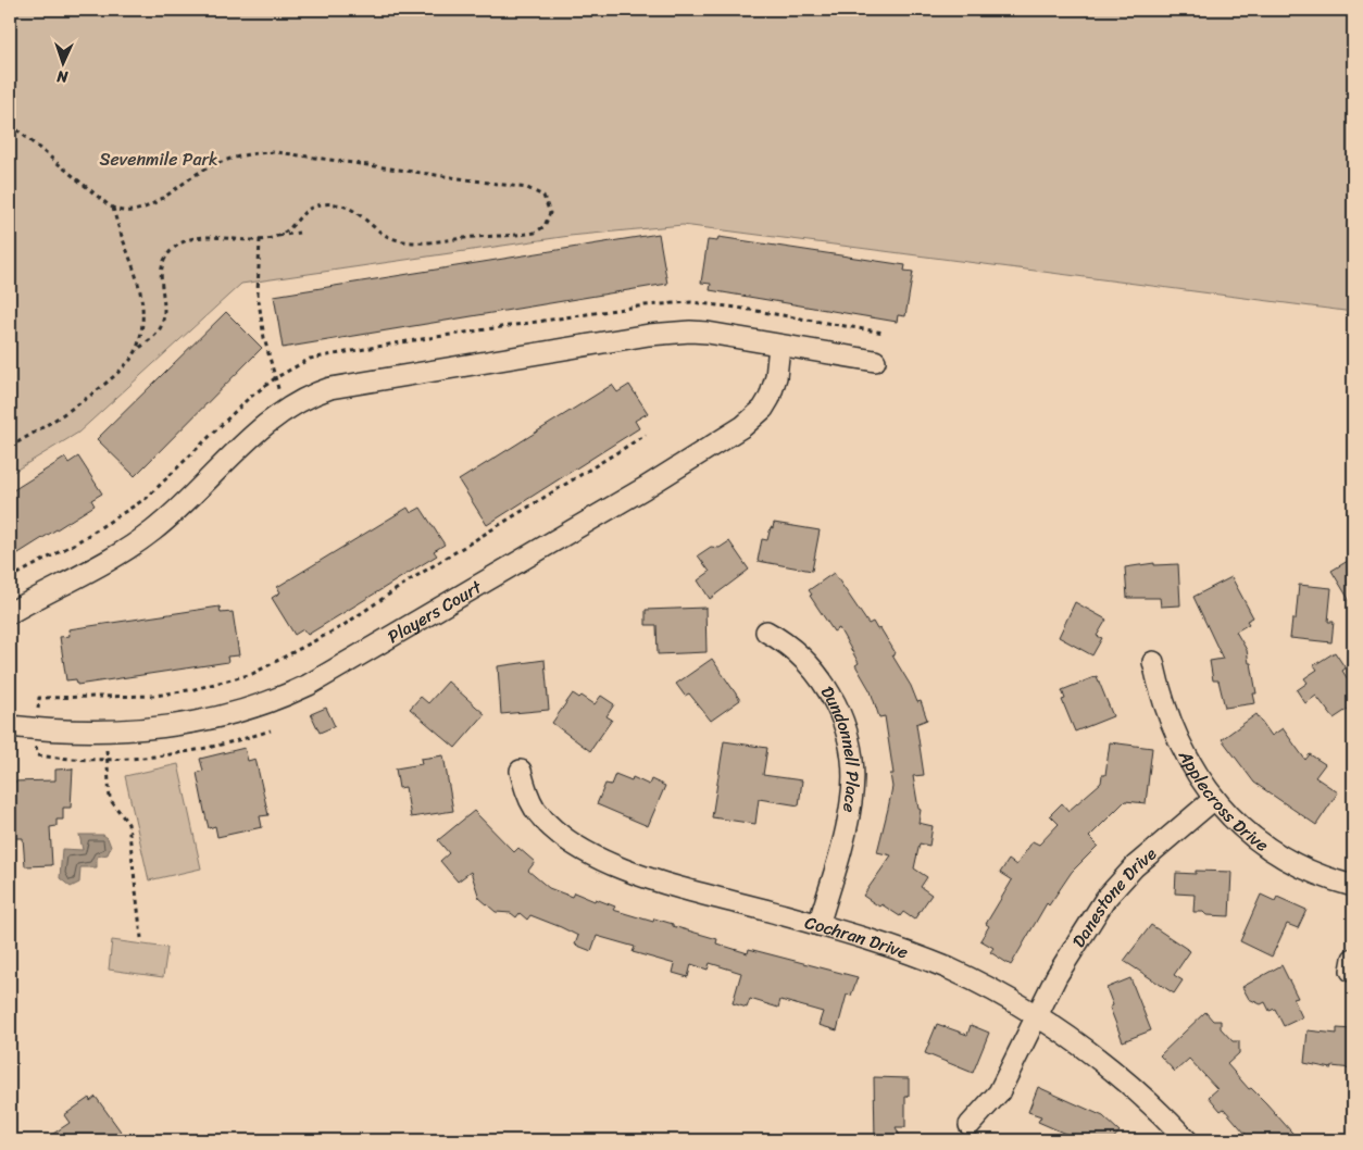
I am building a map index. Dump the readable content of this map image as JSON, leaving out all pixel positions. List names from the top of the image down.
{
  "streets": {
    "street": [
      "Players Court",
      "Dundonnell Place",
      "Applecross Drive",
      "Danestone Drive",
      "Cochran Drive"
    ]
  },
  "crossings": [
    ["Dundonnell Place", "Cochran Drive"],
    ["Applecross Drive", "Danestone Drive"],
    ["Danestone Drive", "Cochran Drive"]
  ],
  "parks": ["Sevenmile Park"],
  "north": "bottom"
}
